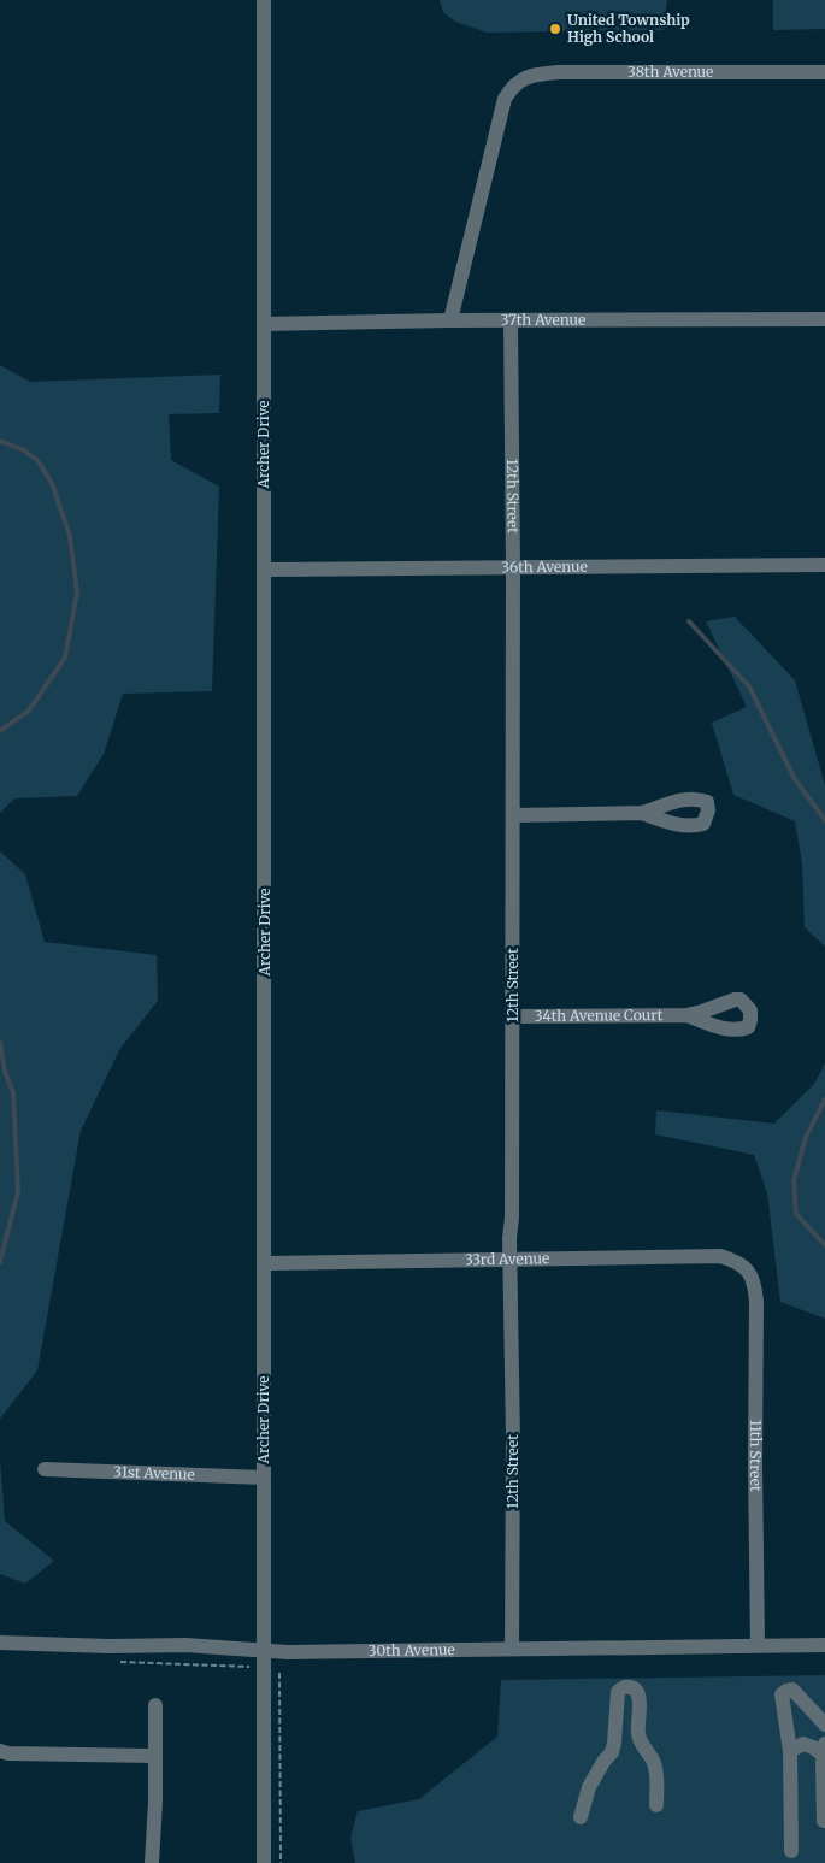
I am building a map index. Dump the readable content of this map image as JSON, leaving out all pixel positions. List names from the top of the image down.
{
  "streets": {
    "street": [
      "38th Avenue",
      "37th Avenue",
      "Archer Drive",
      "12th Street",
      "36th Avenue",
      "34th Avenue Court",
      "33rd Avenue",
      "11th Street",
      "31st Avenue",
      "30th Avenue"
    ]
  },
  "crossings": [
    ["38th Avenue", "37th Avenue"],
    ["37th Avenue", "Archer Drive"],
    ["37th Avenue", "12th Street"],
    ["Archer Drive", "36th Avenue"],
    ["Archer Drive", "33rd Avenue"],
    ["Archer Drive", "31st Avenue"],
    ["Archer Drive", "30th Avenue"],
    ["12th Street", "36th Avenue"],
    ["12th Street", "34th Avenue Court"],
    ["12th Street", "33rd Avenue"],
    ["12th Street", "30th Avenue"],
    ["33rd Avenue", "11th Street"],
    ["11th Street", "30th Avenue"]
  ],
  "places": ["United Township High School"]
}
